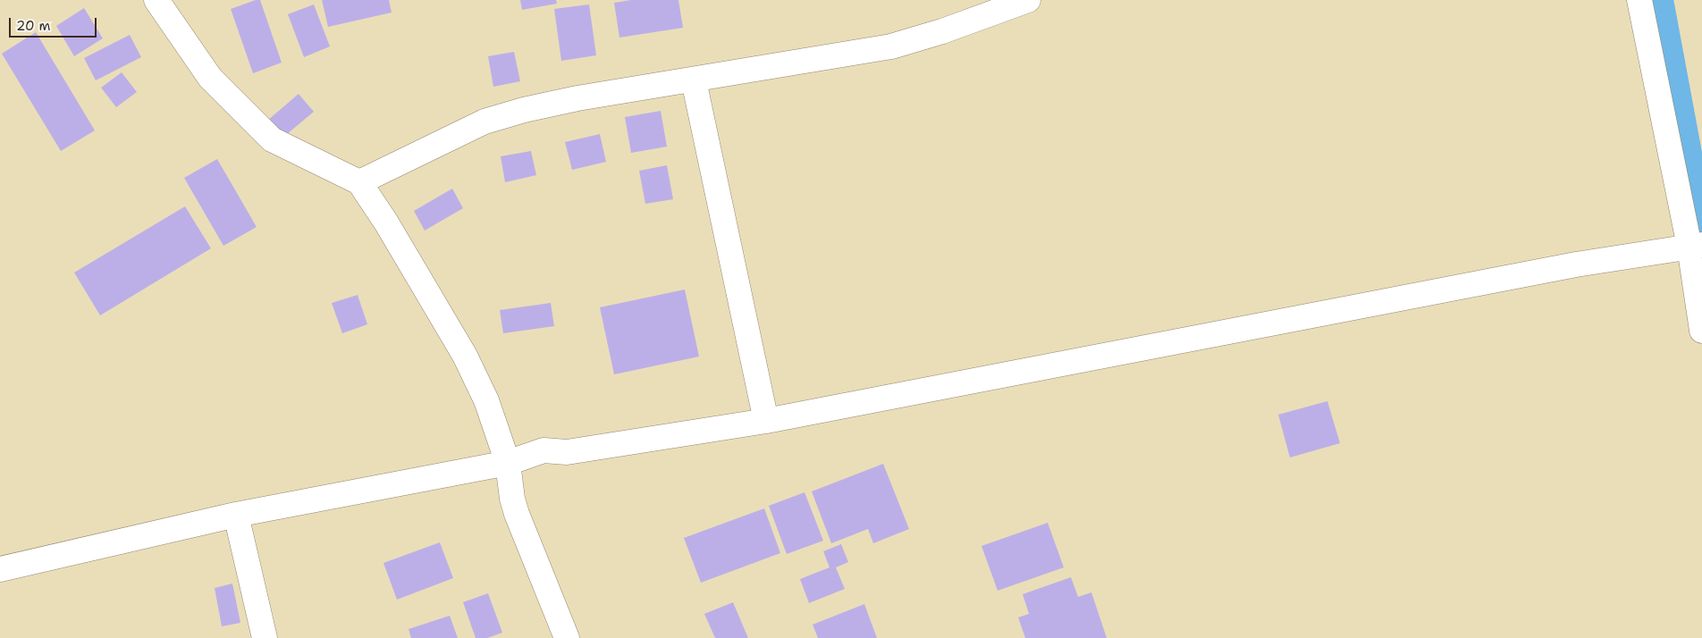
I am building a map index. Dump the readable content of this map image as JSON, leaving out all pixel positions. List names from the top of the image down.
{
  "scale_bar": "20 m"
}
